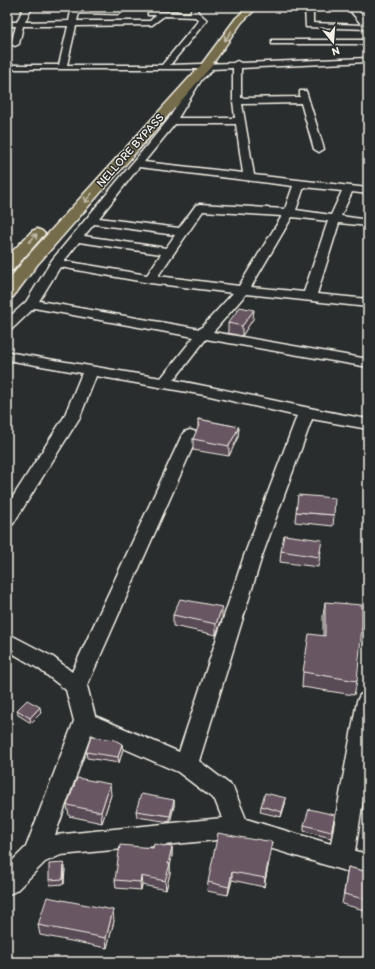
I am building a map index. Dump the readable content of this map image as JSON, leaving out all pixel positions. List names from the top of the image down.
{
  "streets": {
    "highway": ["NELLORE BYPASS"]
  },
  "north": "bottom"
}
